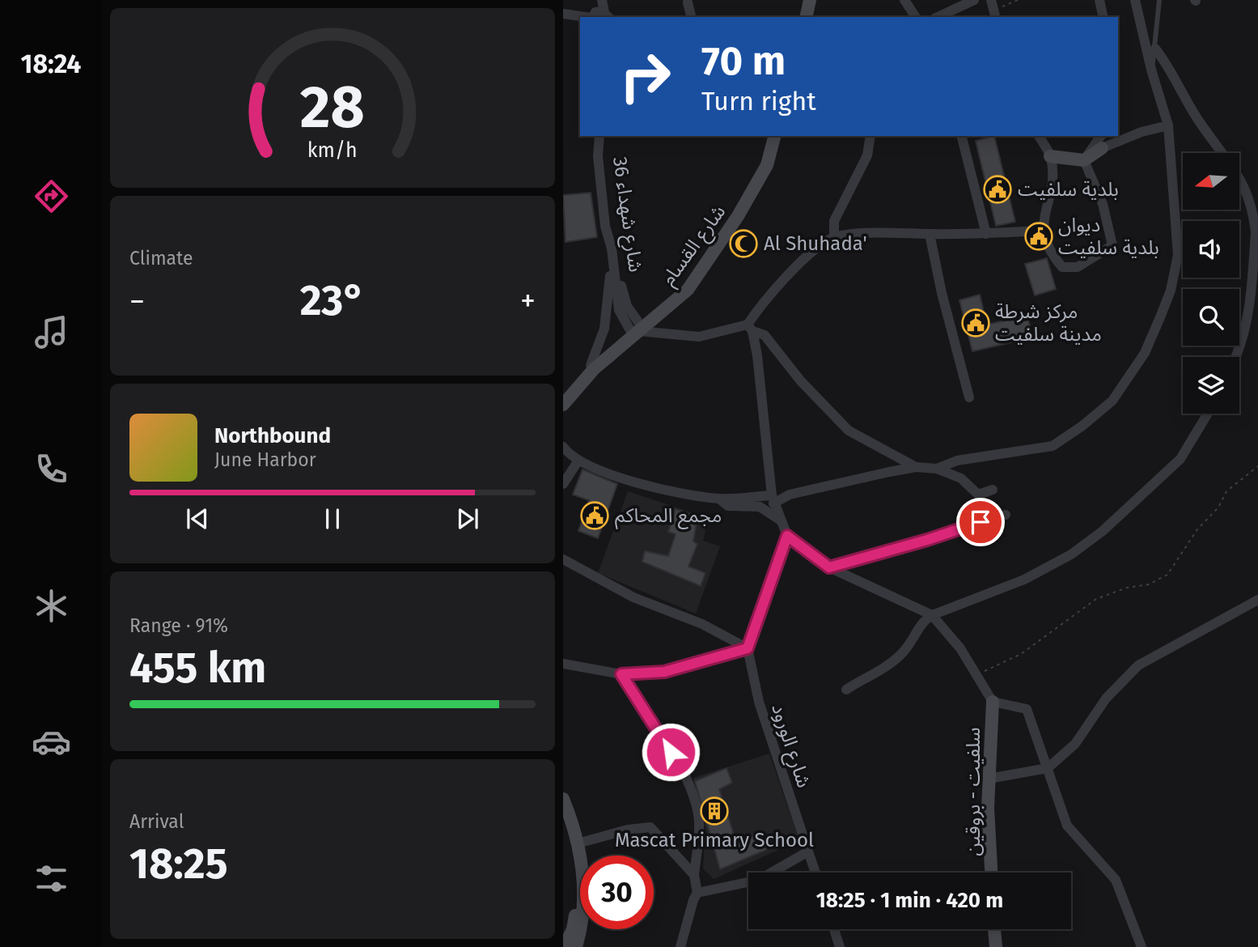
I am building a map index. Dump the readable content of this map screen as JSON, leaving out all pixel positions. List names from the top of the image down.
{
  "streets": {
    "main road": ["شارع القسام", "سلفيت - بروقين"],
    "street": ["شارع شهداء 36", "شارع الورود"]
  },
  "crossings": [
    ["شارع شهداء 36", "شارع القسام"]
  ],
  "places": {
    "public building": [
      "بلدية سلفيت",
      "ديوان بلدية سلفيت",
      "مركز شرطة مدينة سلفيت",
      "مجمع المحاكم"
    ],
    "mosque": ["Al Shuhada'"],
    "building": ["Mascat Primary School"]
  },
  "north": "left",
  "page": {
    "tabs": "18:24",
    "turn": ["70 m", "Turn right"],
    "tile": [
      "Climate",
      ["Range · 91%", "455 km"],
      ["Arrival", "18:25"]
    ],
    "heat": ["−", "23°", "+"],
    "song": ["Northbound", "June Harbor"],
    "limit": "30",
    "trip": "18:25 · 1 min · 420 m",
    "gauge": ["28", "km/h"]
  }
}
